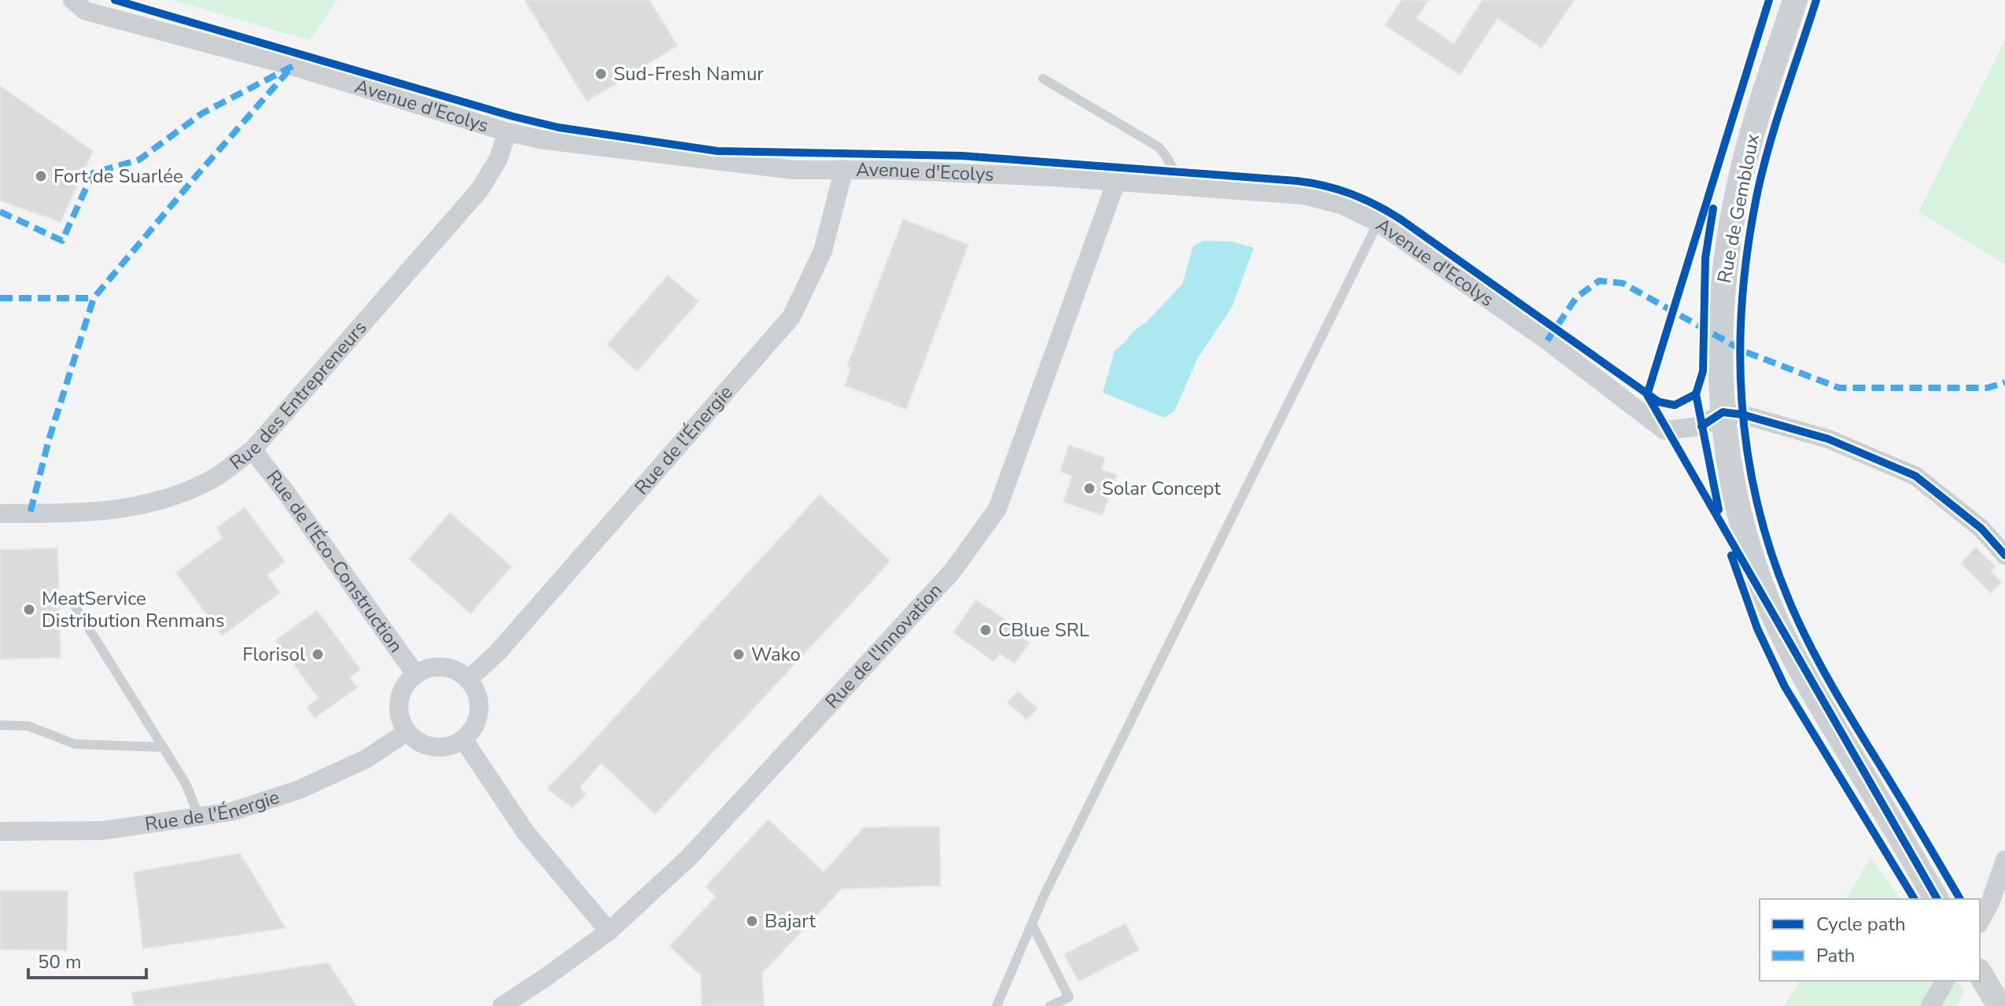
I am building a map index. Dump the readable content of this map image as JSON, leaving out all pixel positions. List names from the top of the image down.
{
  "streets": {
    "main road": ["Rue de Gembloux"],
    "street": [
      "Avenue d'Ecolys",
      "Rue des Entrepreneurs",
      "Rue de l'Énergie",
      "Rue de l'Éco-Construction",
      "Rue de l'Innovation"
    ]
  },
  "crossings": [
    ["Avenue d'Ecolys", "Rue de Gembloux"],
    ["Avenue d'Ecolys", "Rue des Entrepreneurs"],
    ["Avenue d'Ecolys", "Rue de l'Énergie"],
    ["Avenue d'Ecolys", "Rue de l'Innovation"],
    ["Rue des Entrepreneurs", "Rue de l'Éco-Construction"],
    ["Rue de l'Énergie", "Rue de l'Éco-Construction"]
  ],
  "places": [
    "Sud-Fresh Namur",
    "Fort de Suarlée",
    "Solar Concept",
    "MeatService Distribution Renmans",
    "CBlue SRL",
    "Florisol",
    "Wako",
    "Bajart"
  ],
  "legend": ["Cycle path", "Path"],
  "scale_bar": "50 m"
}
